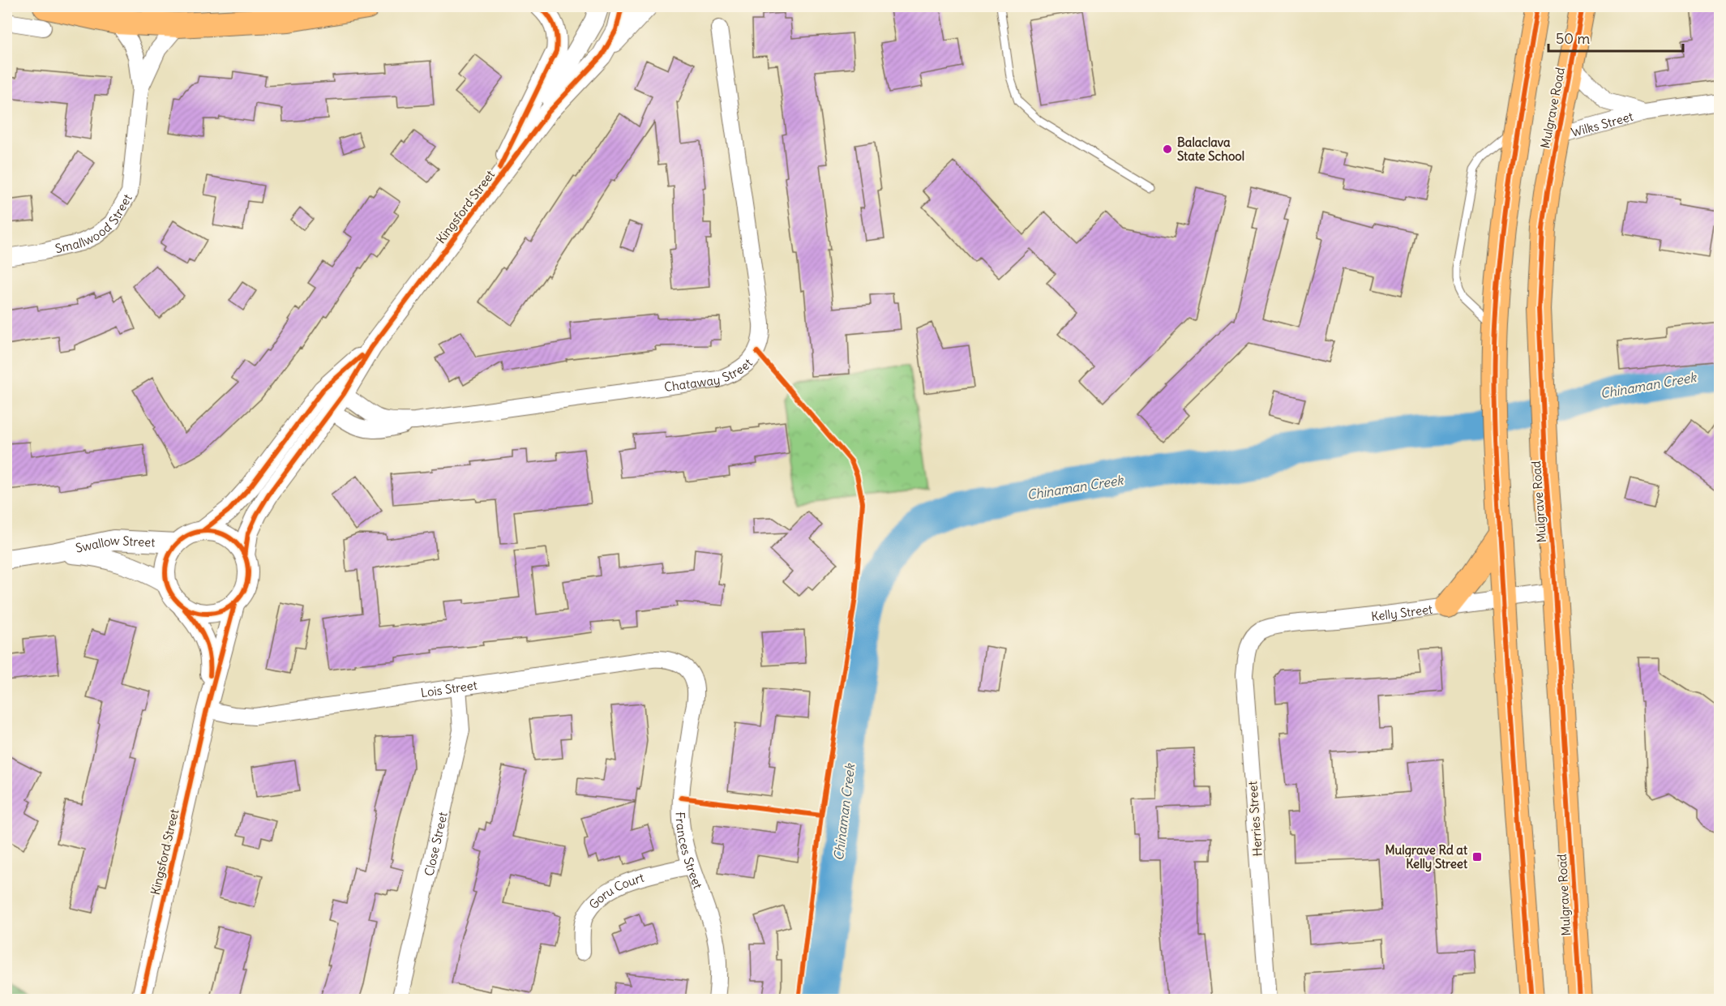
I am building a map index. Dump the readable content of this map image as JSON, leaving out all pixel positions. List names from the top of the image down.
{
  "streets": {
    "main road": ["Mulgrave Road"],
    "street": [
      "Wilks Street",
      "Kingsford Street",
      "Smallwood Street",
      "Chataway Street",
      "Swallow Street",
      "Kelly Street",
      "Lois Street",
      "Herries Street",
      "Close Street",
      "Frances Street",
      "Goru Court"
    ]
  },
  "crossings": [
    ["Mulgrave Road", "Wilks Street"],
    ["Mulgrave Road", "Kelly Street"],
    ["Kingsford Street", "Chataway Street"],
    ["Kingsford Street", "Swallow Street"],
    ["Kingsford Street", "Lois Street"],
    ["Kelly Street", "Herries Street"],
    ["Lois Street", "Close Street"],
    ["Lois Street", "Frances Street"],
    ["Frances Street", "Goru Court"]
  ],
  "water": ["Chinaman Creek"],
  "places": {
    "other": ["Balaclava State School"],
    "transit": ["Mulgrave Rd at Kelly Street"]
  },
  "scale_bar": "50 m"
}
